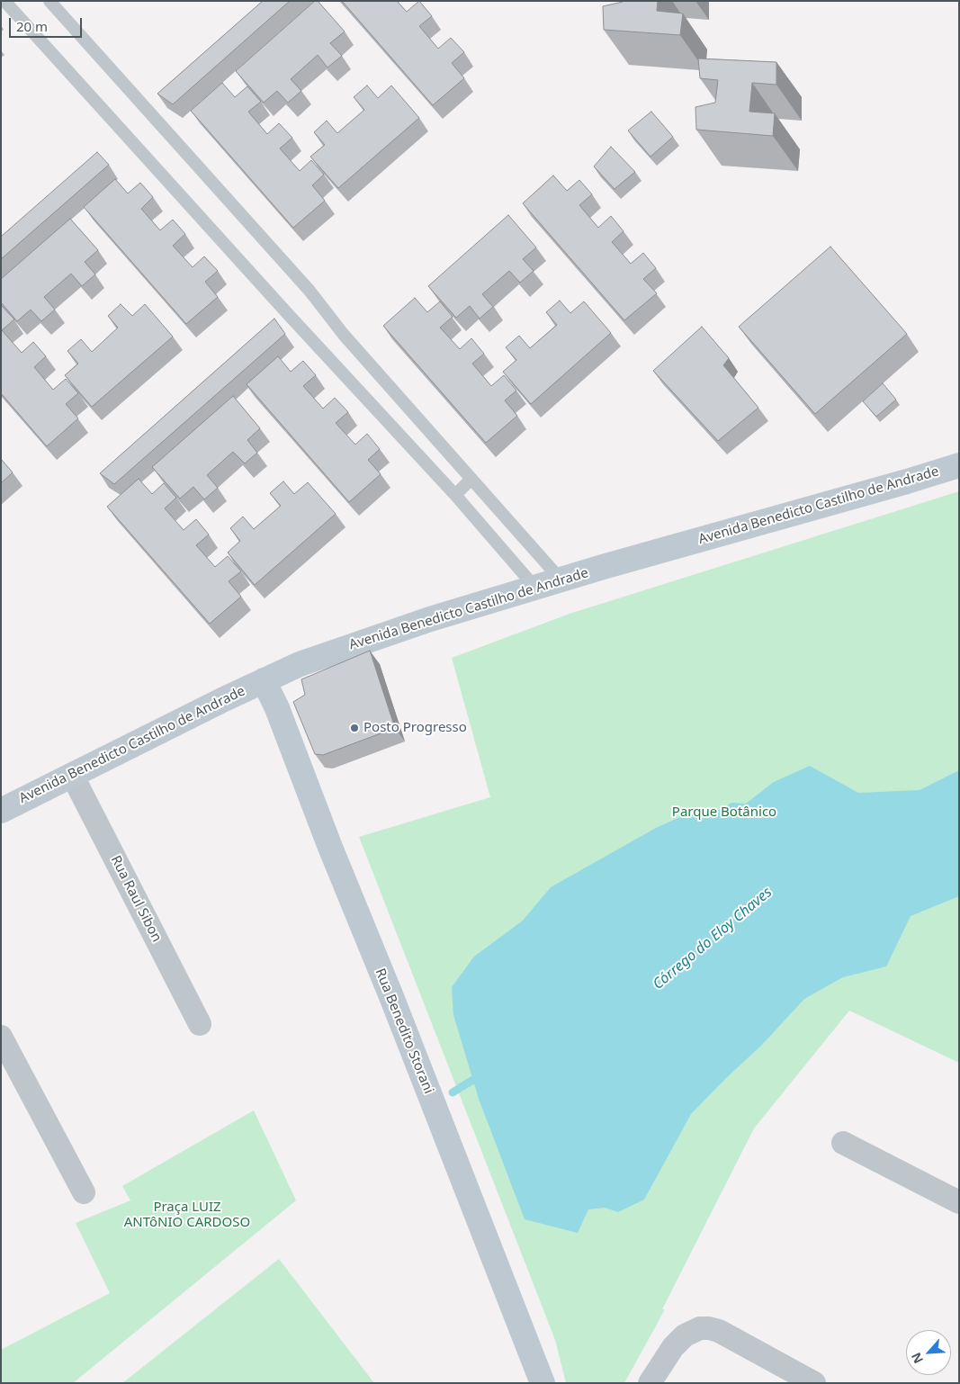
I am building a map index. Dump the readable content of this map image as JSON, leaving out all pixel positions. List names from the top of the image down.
{
  "streets": {
    "main road": ["Avenida Benedicto Castilho de Andrade", "Rua Benedito Storani"],
    "street": ["Rua Raul Sibon"]
  },
  "crossings": [
    ["Avenida Benedicto Castilho de Andrade", "Rua Raul Sibon"],
    ["Avenida Benedicto Castilho de Andrade", "Rua Benedito Storani"]
  ],
  "water": ["Córrego do Eloy Chaves"],
  "parks": ["Parque Botânico", "Praça LUIZ ANTôNIO CARDOSO"],
  "places": ["Posto Progresso"],
  "scale_bar": "20 m",
  "north": "bottom left"
}
